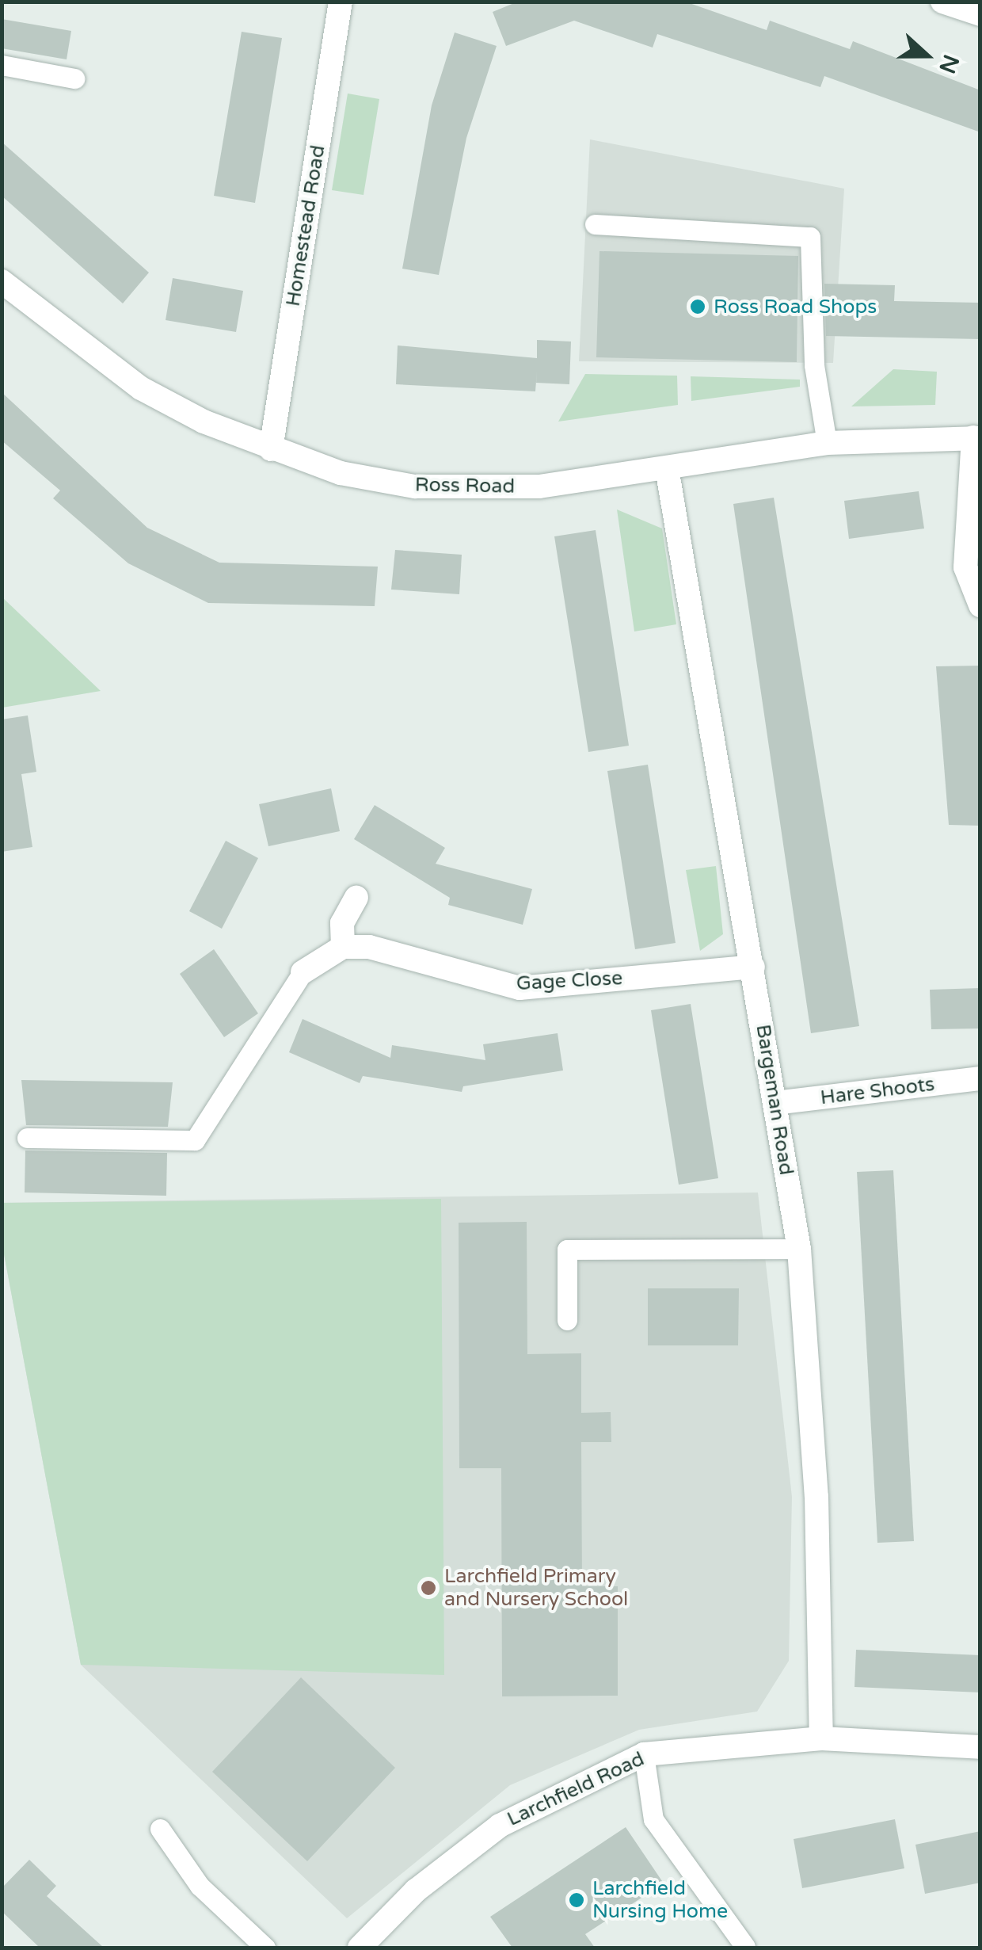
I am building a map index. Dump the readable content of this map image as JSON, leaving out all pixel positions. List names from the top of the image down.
{
  "streets": {
    "street": [
      "Homestead Road",
      "Ross Road",
      "Gage Close",
      "Hare Shoots",
      "Bargeman Road",
      "Larchfield Road"
    ]
  },
  "crossings": [
    ["Homestead Road", "Ross Road"],
    ["Ross Road", "Bargeman Road"],
    ["Gage Close", "Bargeman Road"],
    ["Hare Shoots", "Bargeman Road"],
    ["Bargeman Road", "Larchfield Road"]
  ],
  "places": ["Ross Road Shops", "Larchfield Primary and Nursery School", "Larchfield Nursing Home"],
  "north": "right"
}
